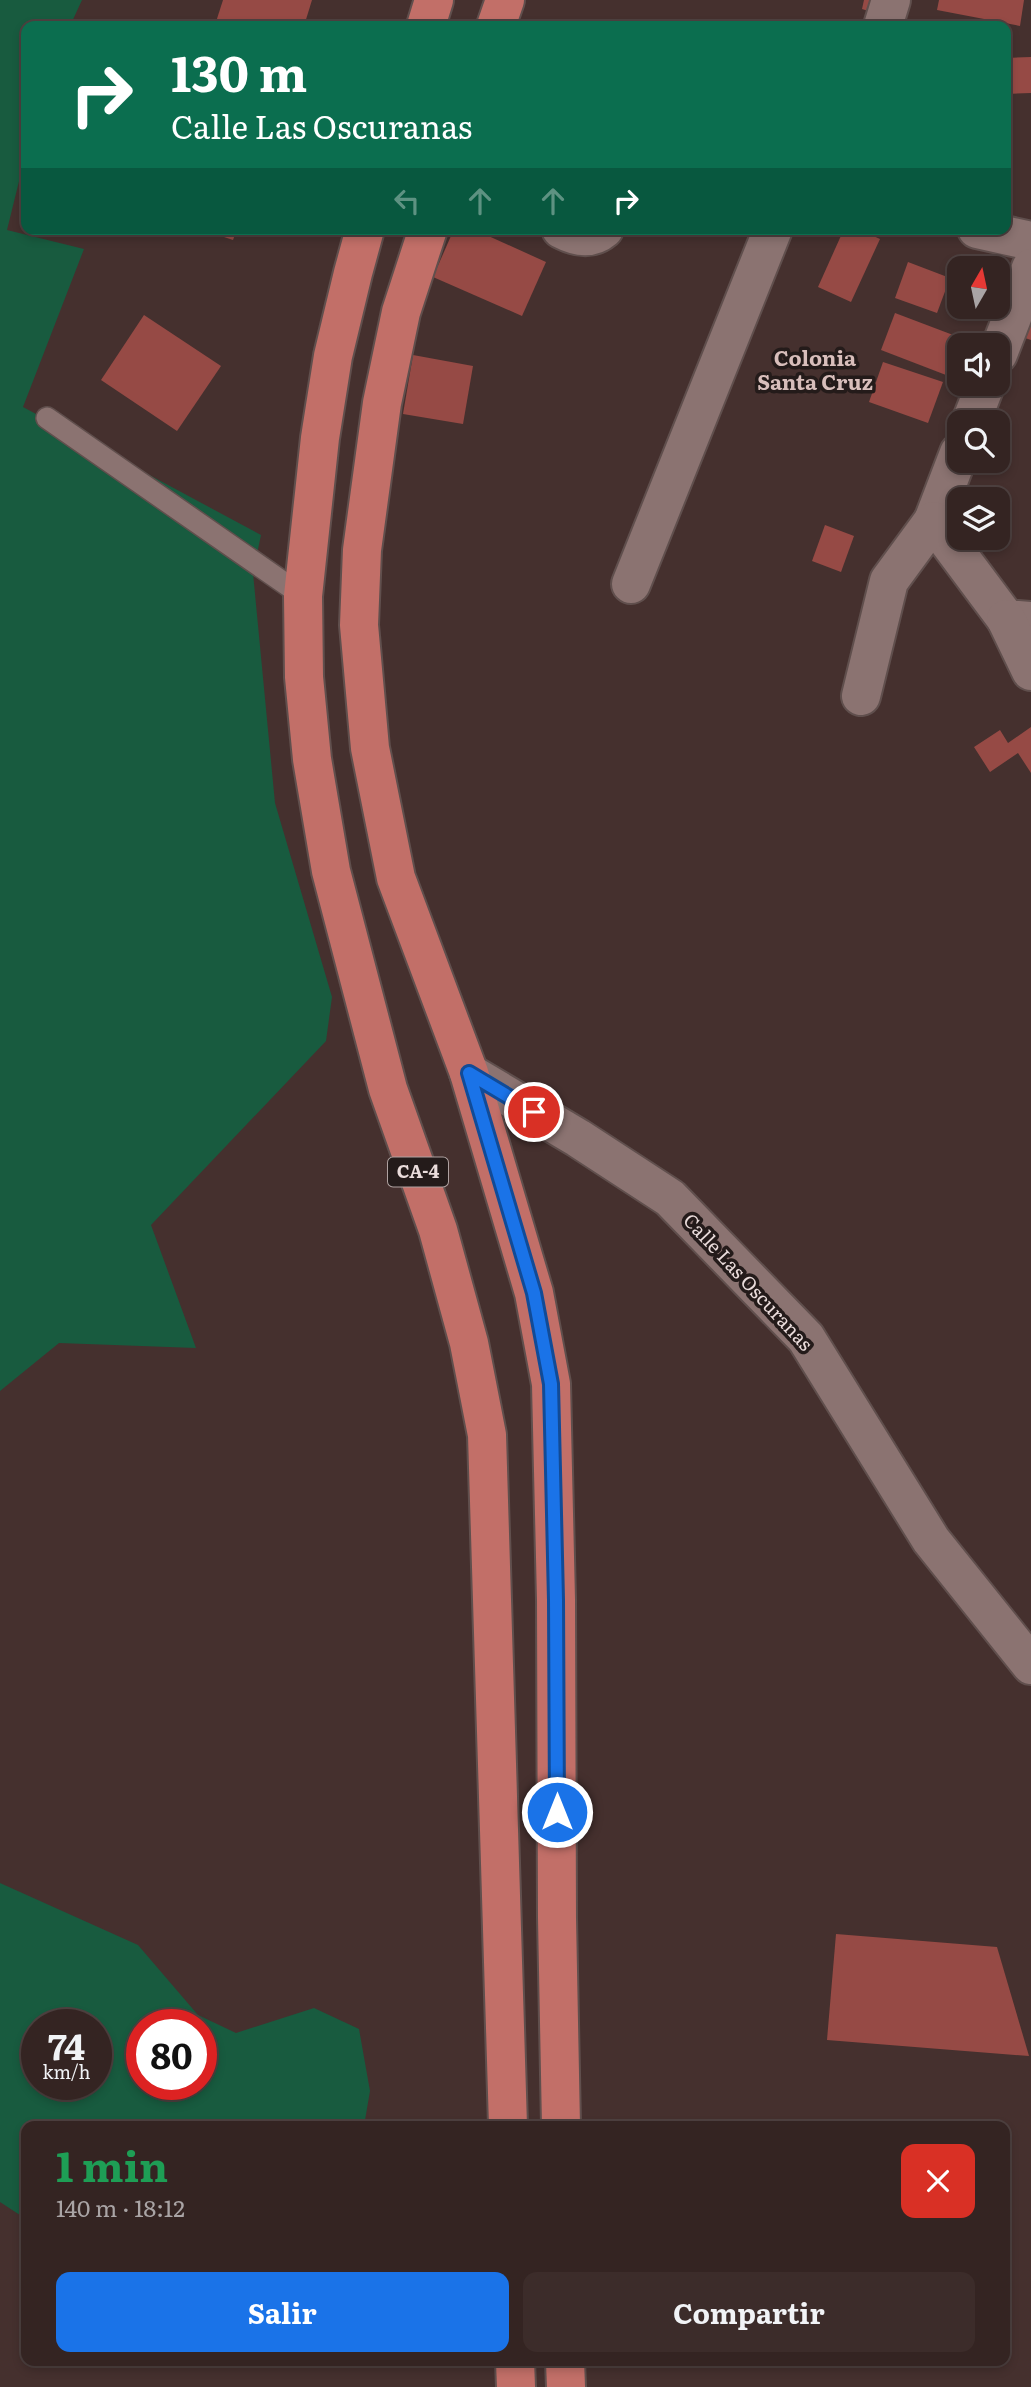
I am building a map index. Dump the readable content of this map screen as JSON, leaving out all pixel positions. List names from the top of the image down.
{
  "streets": {
    "highway": ["CA-4"],
    "street": ["Calle Las Oscuranas"]
  },
  "districts": ["Colonia Santa Cruz"],
  "north": "top",
  "page": {
    "turn": ["130 m", "Calle Las Oscuranas"],
    "speed": "74 km/h",
    "limit": "80",
    "heading": ["1 min", "140 m · 18:12"],
    "buttons": ["Salir", "Compartir"]
  }
}
